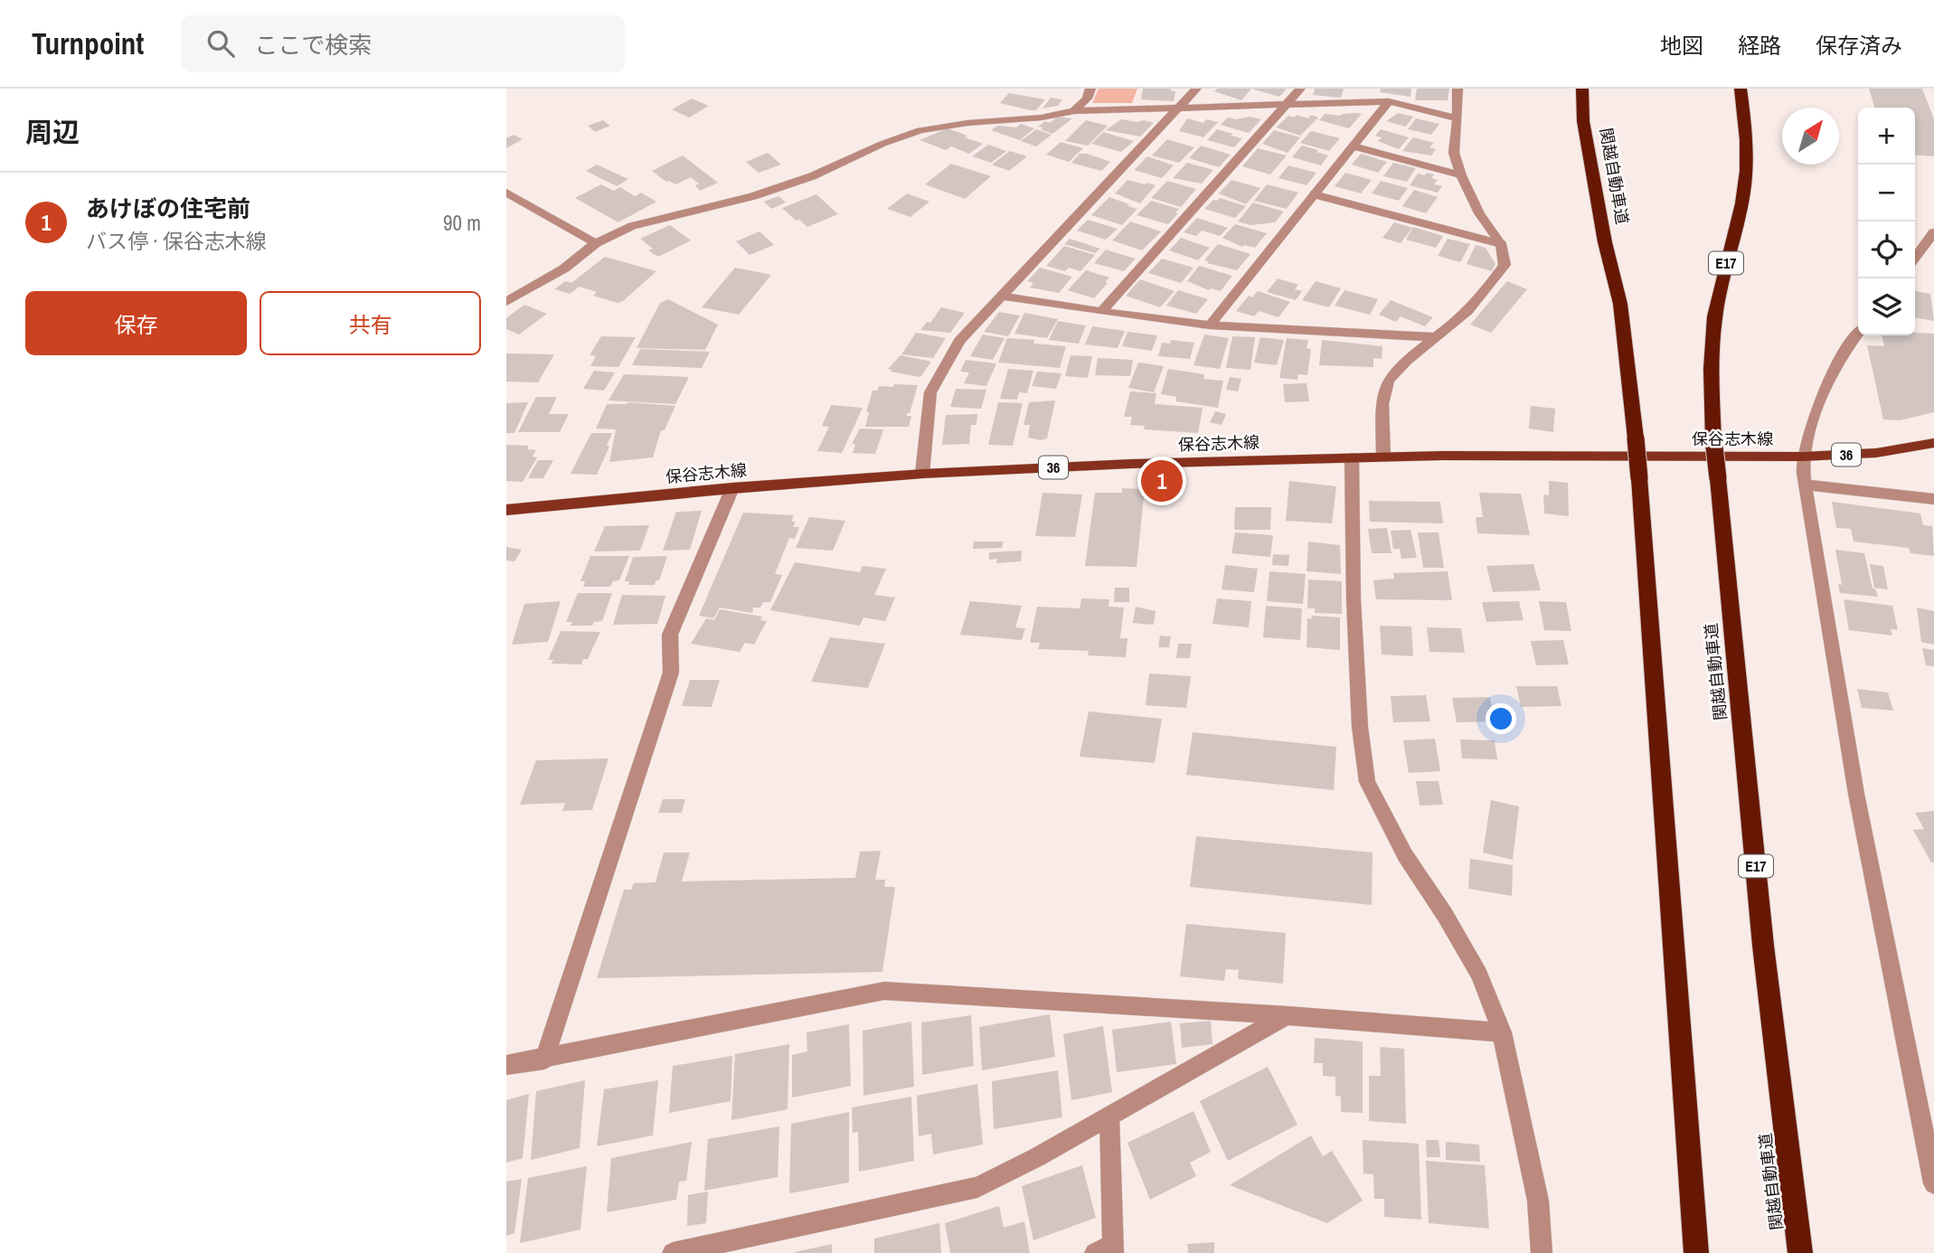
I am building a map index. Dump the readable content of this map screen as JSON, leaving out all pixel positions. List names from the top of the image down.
{
  "streets": {
    "highway": ["関越自動車道", "E17"],
    "main road": ["保谷志木線", "36"]
  },
  "north": "top right",
  "page": {
    "header": "Turnpoint",
    "search": "ここで検索",
    "nav": ["地図", "経路", "保存済み"],
    "heading": "周辺",
    "map_buttons": ["+", "−"],
    "list": [
      {
        "mark": "1",
        "name": "あけぼの住宅前",
        "note": "バス停 · 保谷志木線",
        "value": "90 m"
      }
    ],
    "buttons": ["保存", "共有"],
    "pins": "1"
  }
}
